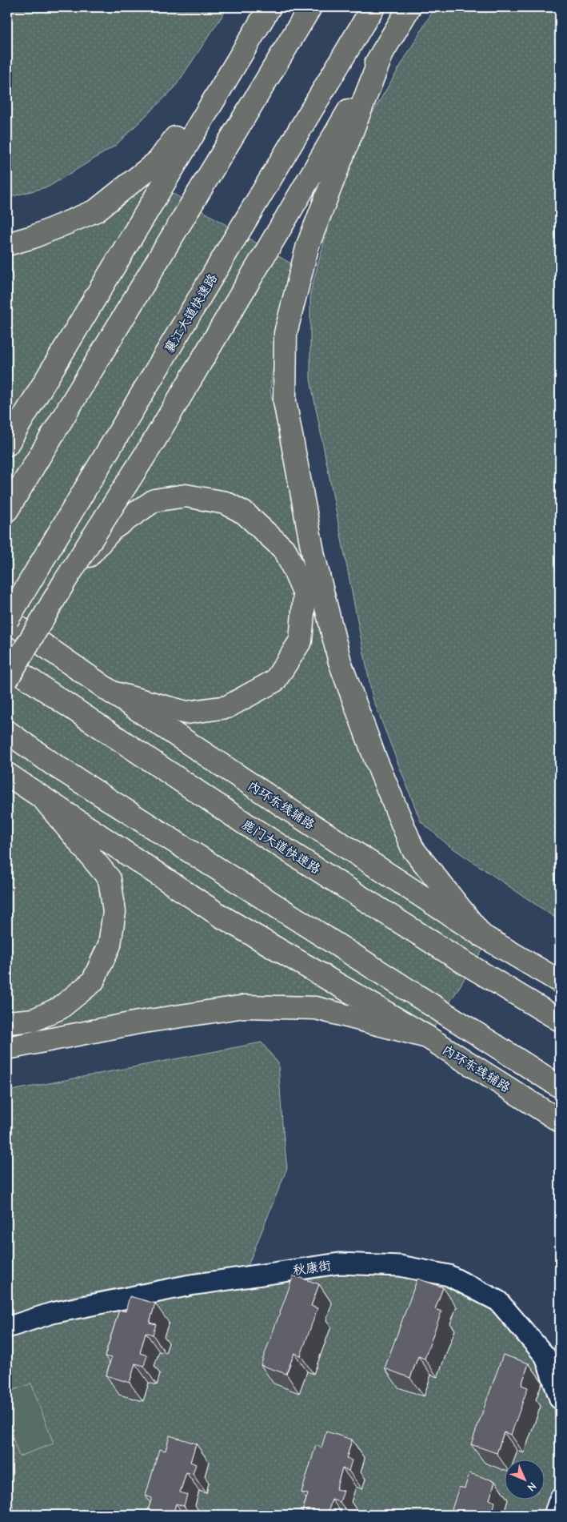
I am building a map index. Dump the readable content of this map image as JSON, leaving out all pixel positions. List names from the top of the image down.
{
  "streets": {
    "main road": ["襄江大道快速路", "内环东线辅路", "鹿门大道快速路"],
    "street": ["秋康街"]
  },
  "crossings": [
    ["襄江大道快速路", "内环东线辅路"]
  ],
  "north": "bottom right"
}
